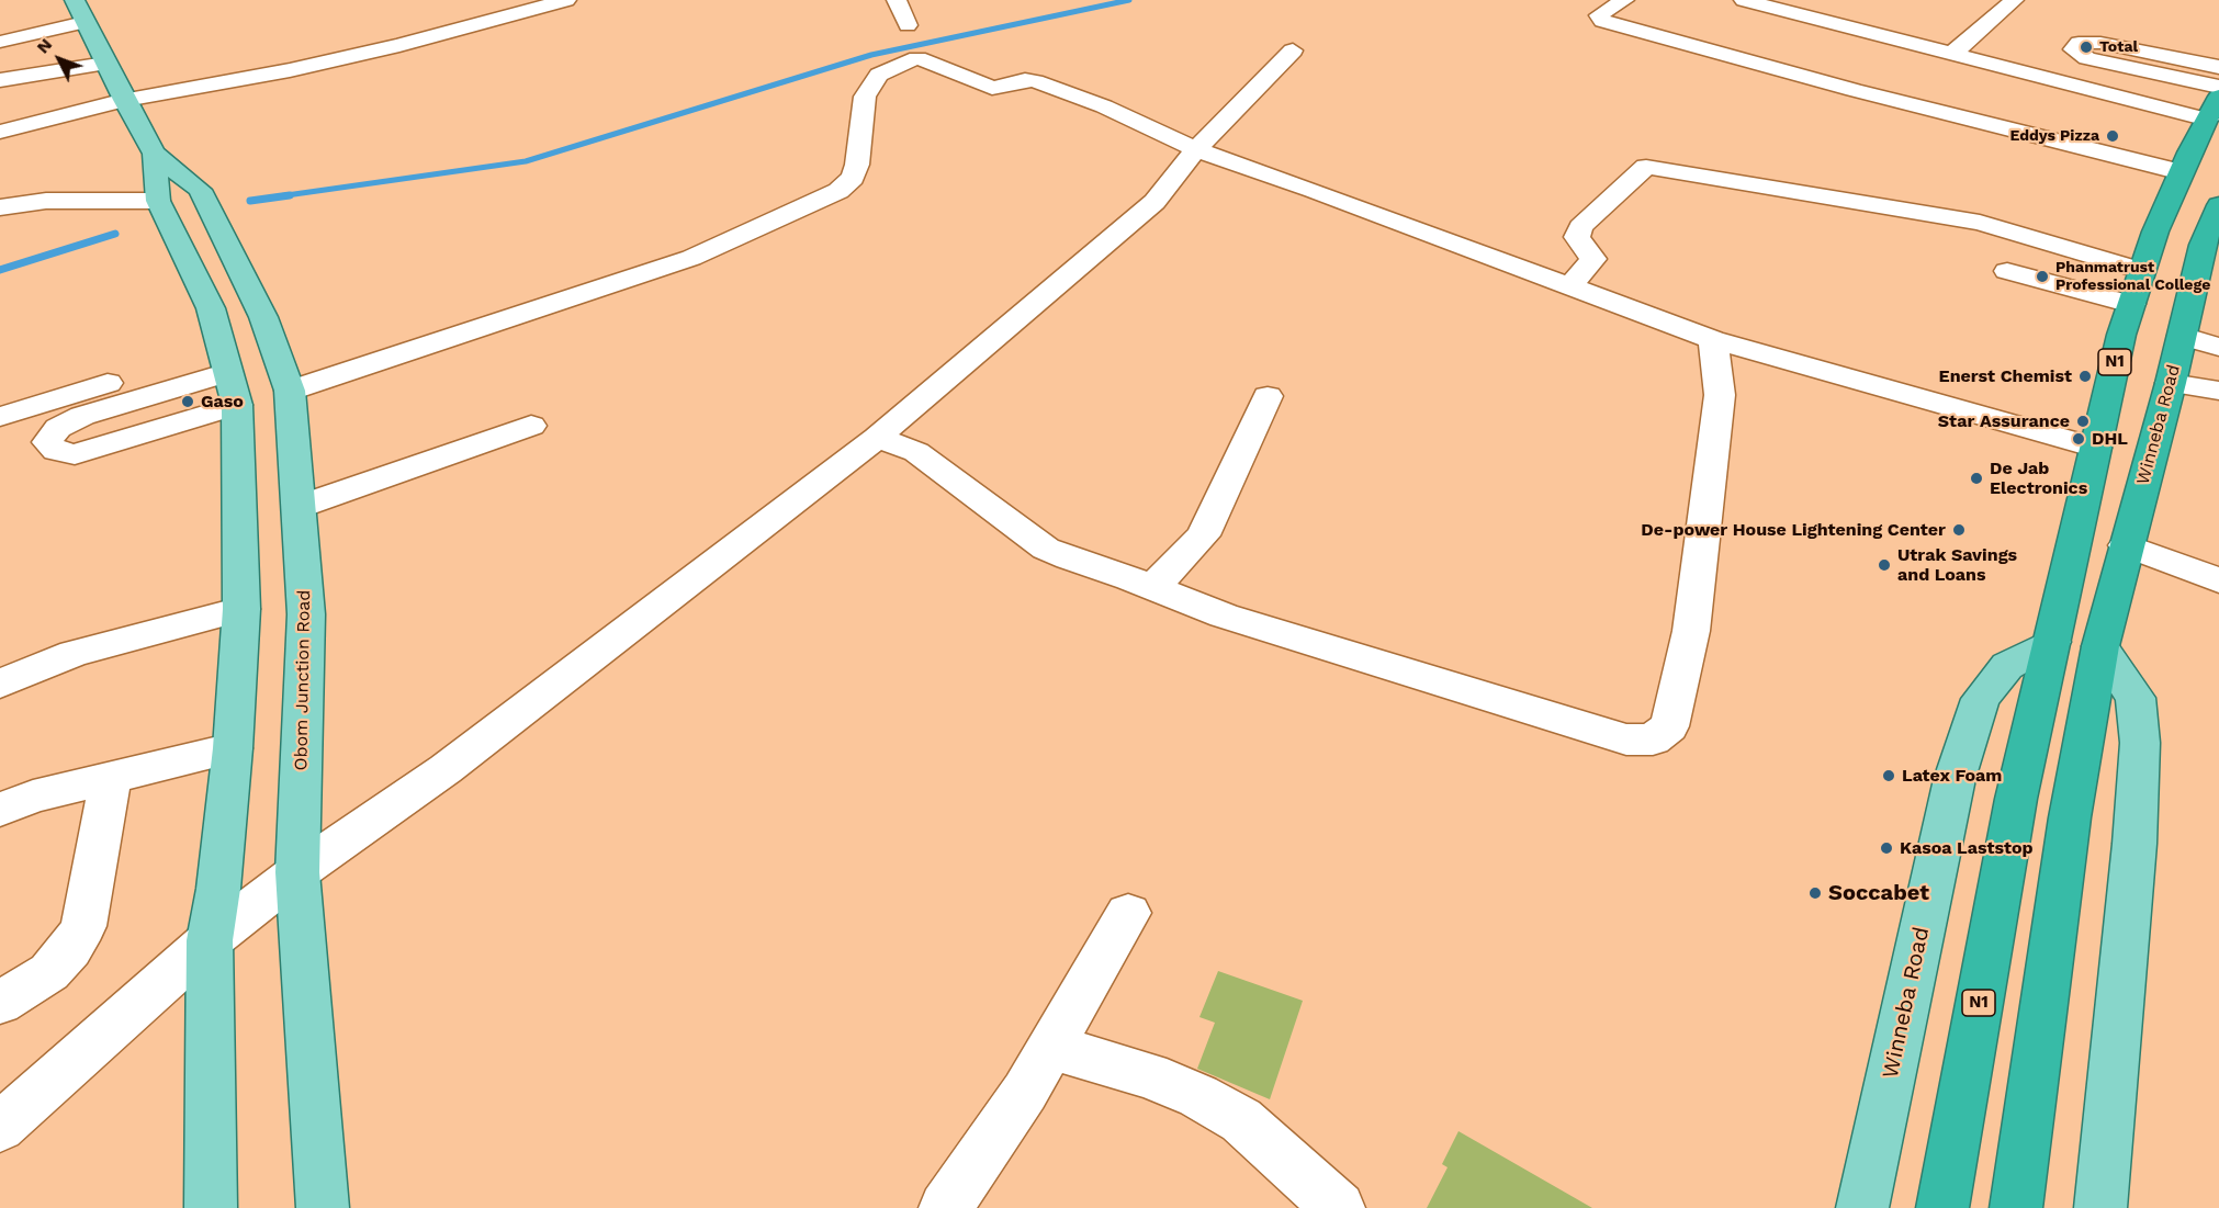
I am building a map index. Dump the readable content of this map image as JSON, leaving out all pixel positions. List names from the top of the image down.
{
  "streets": {
    "highway": ["N1", "Winneba Road"],
    "main road": ["Obom Junction Road"]
  },
  "crossings": [
    ["N1", "Winneba Road"]
  ],
  "places": [
    "Total",
    "Eddys Pizza",
    "Phanmatrust Professional College",
    "Enerst Chemist",
    "Gaso",
    "Star Assurance",
    "DHL",
    "De Jab Electronics",
    "De-power House Lightening Center",
    "Utrak Savings and Loans",
    "Latex Foam",
    "Kasoa Laststop",
    "Soccabet"
  ],
  "north": "top left"
}
